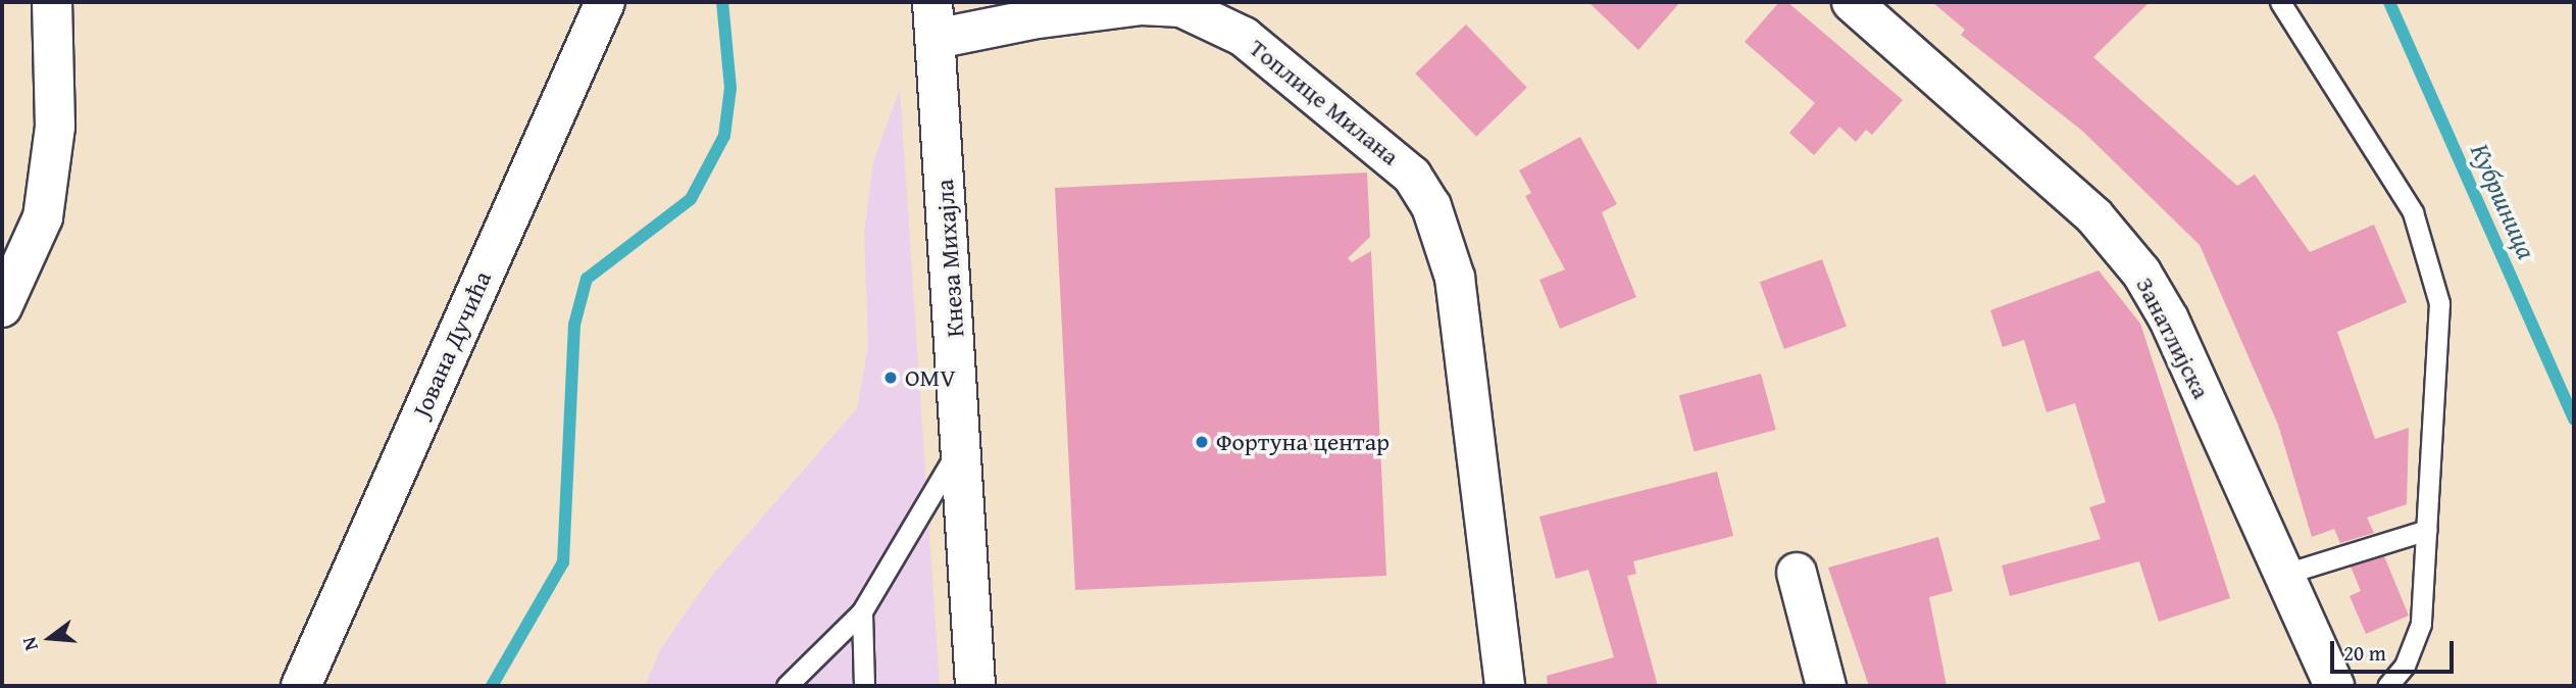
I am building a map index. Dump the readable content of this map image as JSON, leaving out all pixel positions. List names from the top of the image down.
{
  "streets": {
    "street": [
      "Топлице Милана",
      "Кнеза Михајла",
      "Занатлијска",
      "Јована Дучића"
    ]
  },
  "crossings": [
    ["Топлице Милана", "Кнеза Михајла"]
  ],
  "water": ["Кубршница"],
  "places": ["OMV", "Фортуна центар"],
  "scale_bar": "20 m",
  "north": "left"
}
